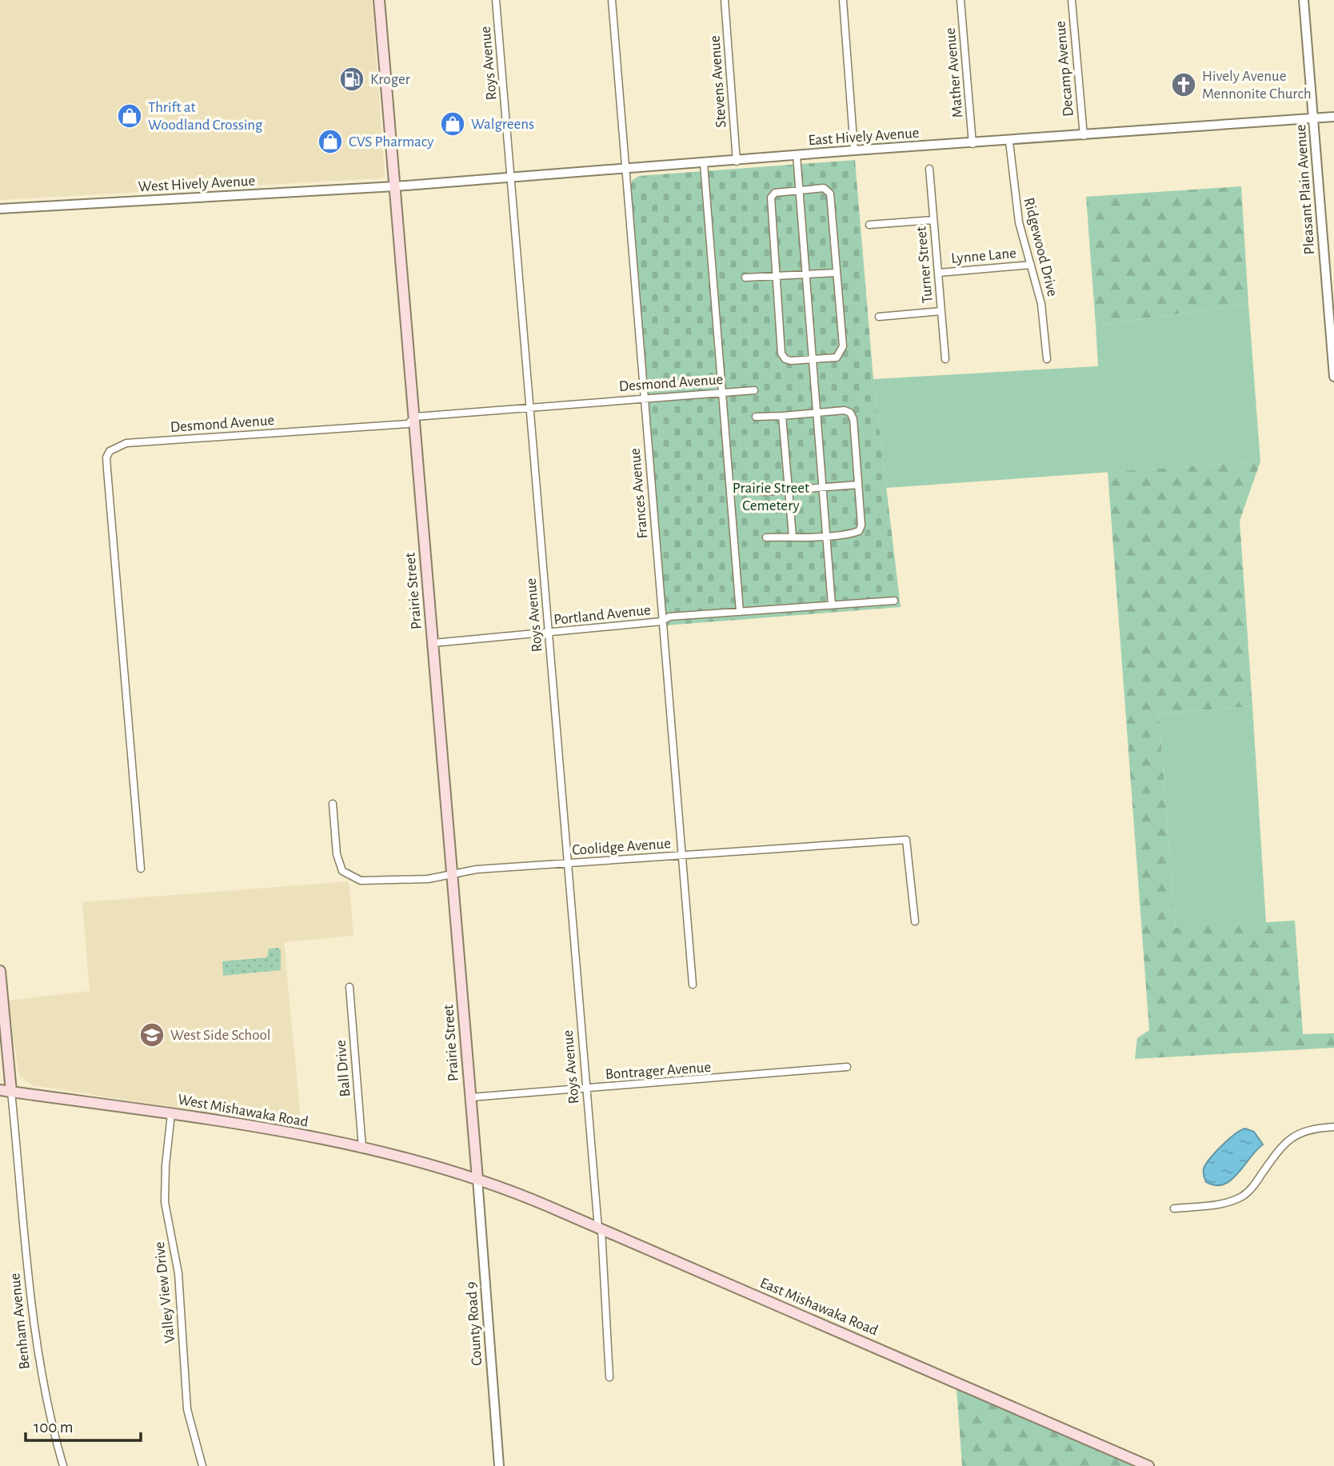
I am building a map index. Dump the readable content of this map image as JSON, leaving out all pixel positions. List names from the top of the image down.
{
  "streets": {
    "main road": [
      "Prairie Street",
      "West Mishawaka Road",
      "East Mishawaka Road",
      "Benham Avenue"
    ],
    "street": [
      "Roys Avenue",
      "Decamp Avenue",
      "Mather Avenue",
      "Stevens Avenue",
      "East Hively Avenue",
      "West Hively Avenue",
      "Pleasant Plain Avenue",
      "Ridgewood Drive",
      "Lynne Lane",
      "Turner Street",
      "Desmond Avenue",
      "Frances Avenue",
      "Portland Avenue",
      "Coolidge Avenue",
      "Ball Drive",
      "Bontrager Avenue",
      "Valley View Drive",
      "County Road 9"
    ]
  },
  "crossings": [
    ["Roys Avenue", "East Hively Avenue"],
    ["Roys Avenue", "Desmond Avenue"],
    ["Roys Avenue", "Portland Avenue"],
    ["Roys Avenue", "Coolidge Avenue"],
    ["Roys Avenue", "Bontrager Avenue"],
    ["Roys Avenue", "East Mishawaka Road"],
    ["Decamp Avenue", "East Hively Avenue"],
    ["Mather Avenue", "East Hively Avenue"],
    ["Stevens Avenue", "East Hively Avenue"],
    ["East Hively Avenue", "West Hively Avenue"],
    ["East Hively Avenue", "Pleasant Plain Avenue"],
    ["East Hively Avenue", "Ridgewood Drive"],
    ["East Hively Avenue", "Frances Avenue"],
    ["East Hively Avenue", "Prairie Street"],
    ["West Hively Avenue", "Prairie Street"],
    ["Ridgewood Drive", "Lynne Lane"],
    ["Lynne Lane", "Turner Street"],
    ["Desmond Avenue", "Frances Avenue"],
    ["Desmond Avenue", "Prairie Street"],
    ["Frances Avenue", "Portland Avenue"],
    ["Frances Avenue", "Coolidge Avenue"],
    ["Prairie Street", "Portland Avenue"],
    ["Prairie Street", "Coolidge Avenue"],
    ["Prairie Street", "Bontrager Avenue"],
    ["Prairie Street", "West Mishawaka Road"],
    ["Prairie Street", "East Mishawaka Road"],
    ["Prairie Street", "County Road 9"],
    ["Ball Drive", "West Mishawaka Road"],
    ["West Mishawaka Road", "Valley View Drive"],
    ["West Mishawaka Road", "East Mishawaka Road"],
    ["West Mishawaka Road", "Benham Avenue"],
    ["West Mishawaka Road", "County Road 9"],
    ["East Mishawaka Road", "County Road 9"]
  ],
  "parks": ["Prairie Street Cemetery"],
  "places": {
    "fuel station": ["Kroger"],
    "church": ["Hively Avenue Mennonite Church"],
    "shop": ["Thrift at Woodland Crossing", "Walgreens", "CVS Pharmacy"],
    "school or university": ["West Side School"]
  },
  "scale_bar": "100 m"
}
